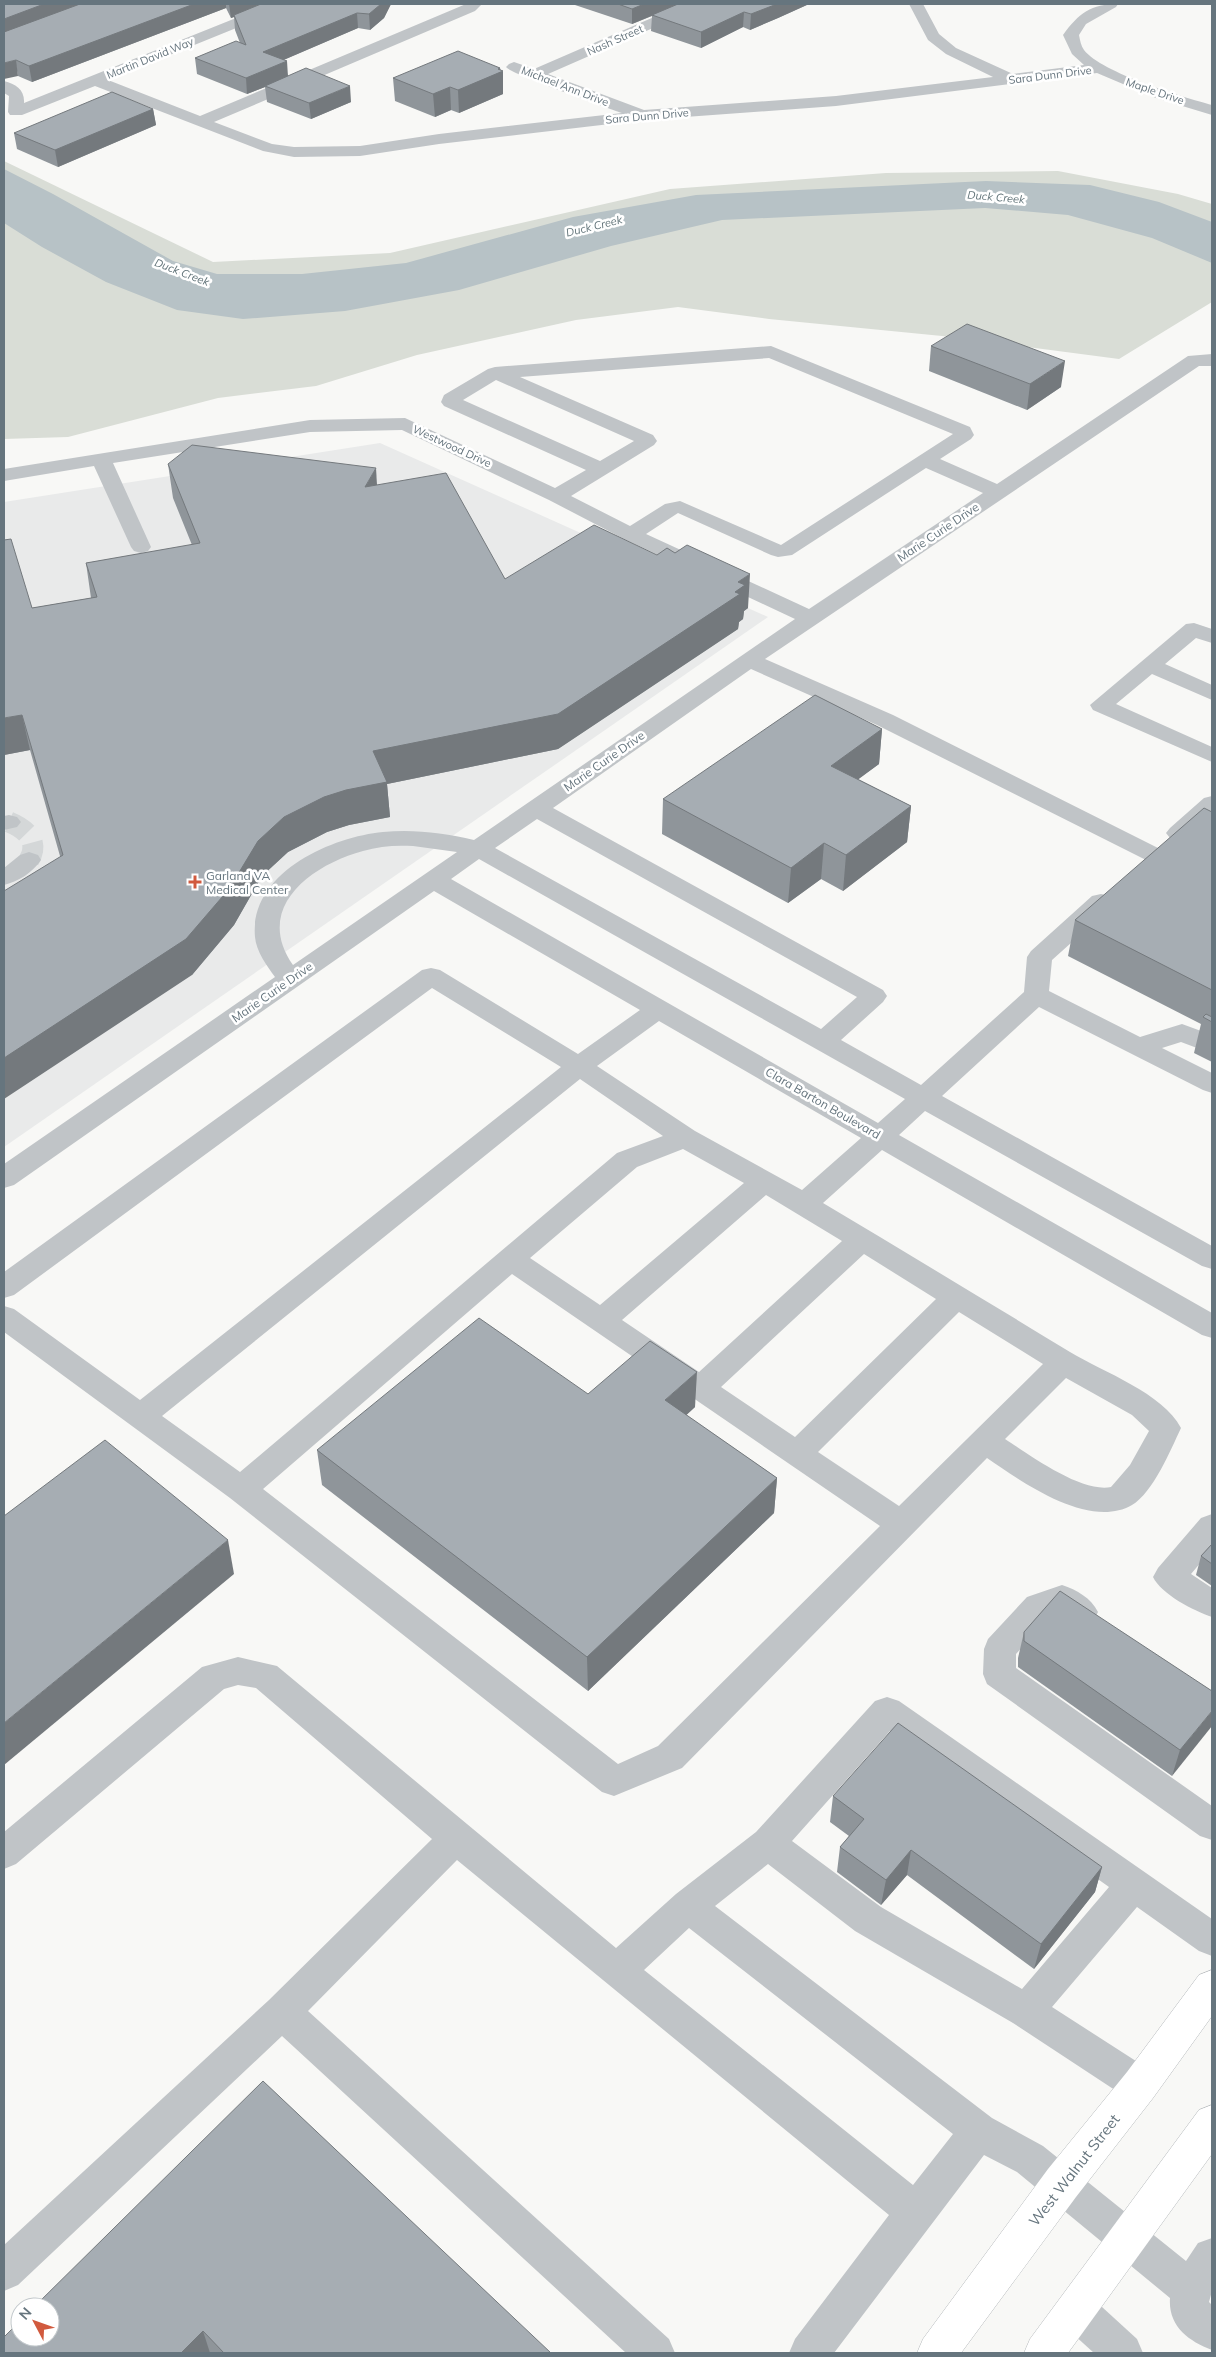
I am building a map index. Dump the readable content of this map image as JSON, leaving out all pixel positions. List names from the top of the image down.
{
  "streets": {
    "main road": ["West Walnut Street"],
    "street": [
      "Nash Street",
      "Martin David Way",
      "Sara Dunn Drive",
      "Michael Ann Drive",
      "Maple Drive",
      "Westwood Drive",
      "Marie Curie Drive",
      "Clara Barton Boulevard"
    ]
  },
  "crossings": [
    ["Nash Street", "Michael Ann Drive"],
    ["Martin David Way", "Sara Dunn Drive"],
    ["Sara Dunn Drive", "Michael Ann Drive"],
    ["Sara Dunn Drive", "Maple Drive"],
    ["Westwood Drive", "Marie Curie Drive"],
    ["Marie Curie Drive", "Clara Barton Boulevard"]
  ],
  "water": ["Duck Creek"],
  "places": {
    "health": ["Garland VA Medical Center"]
  },
  "north": "top left"
}
